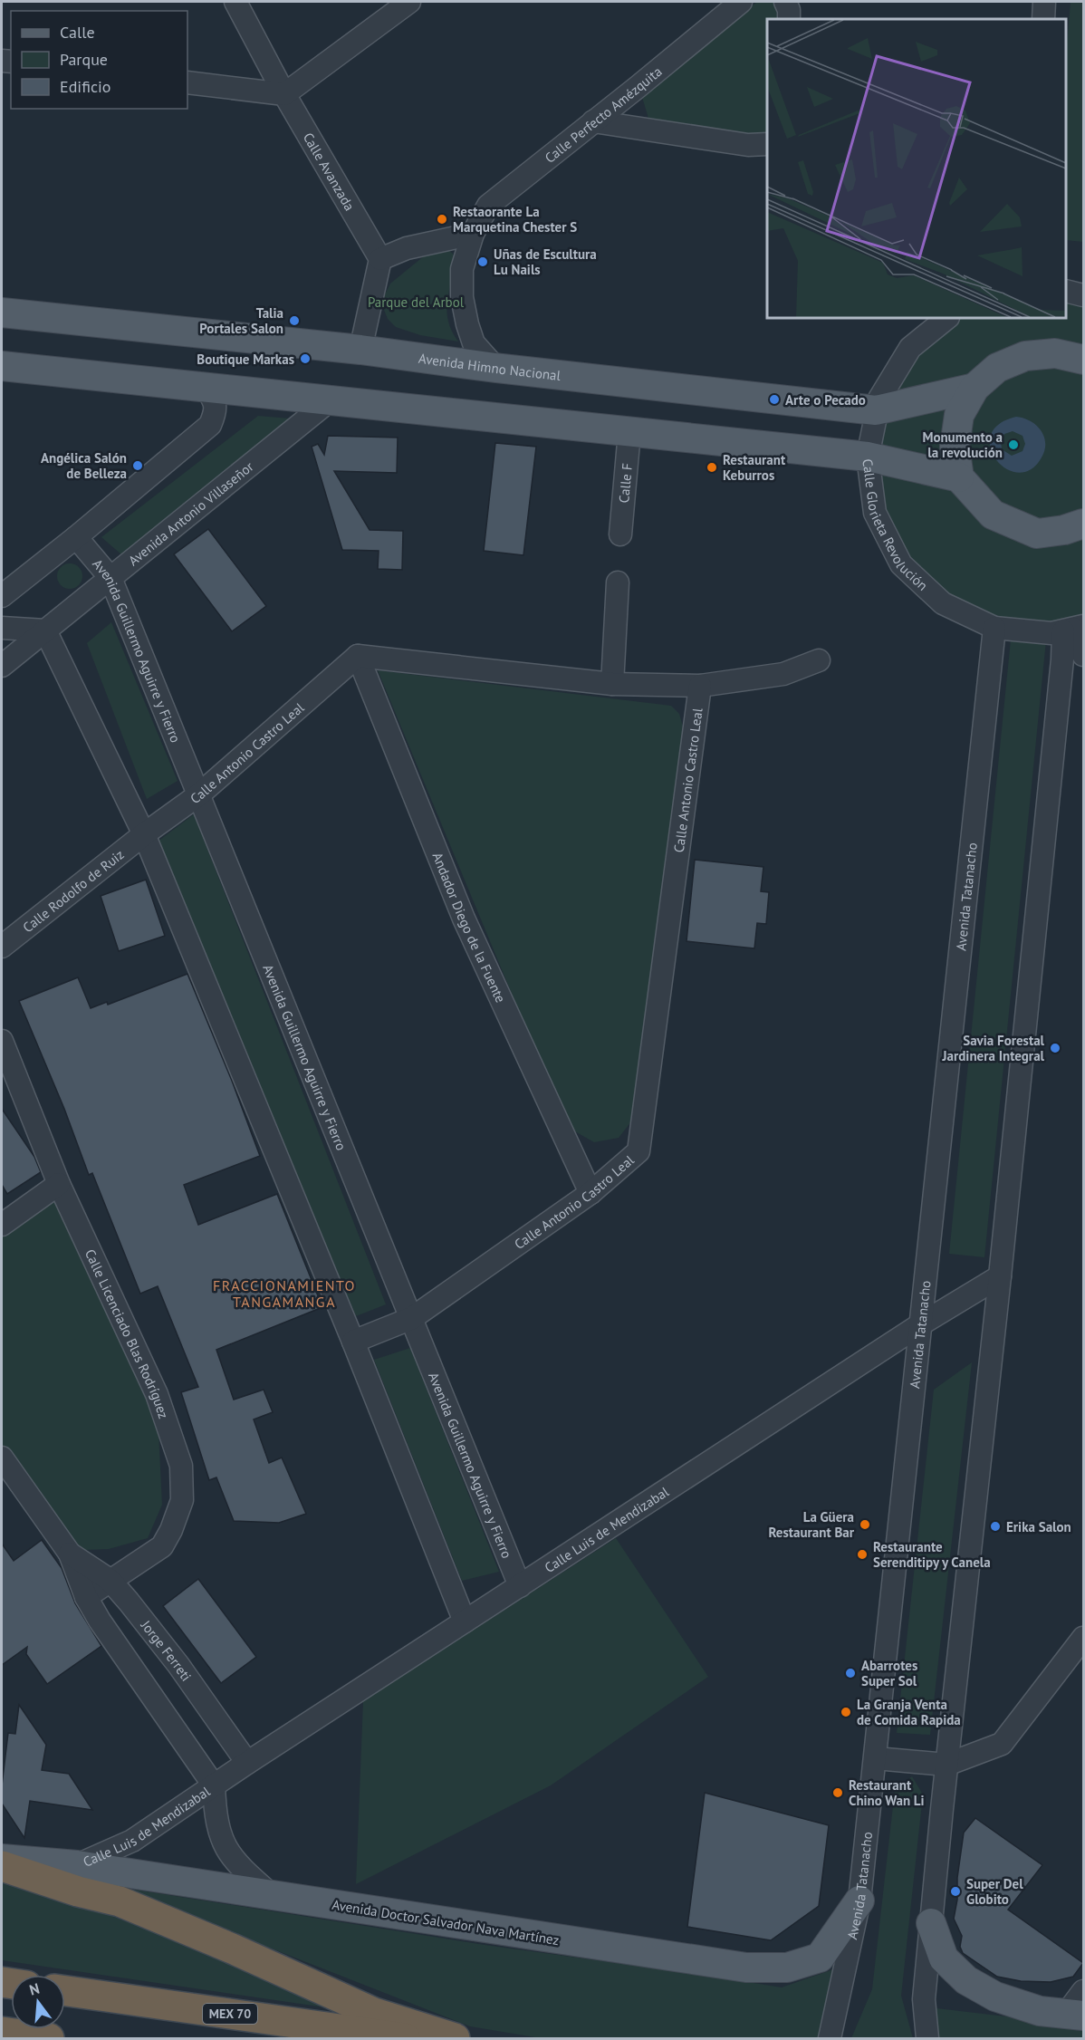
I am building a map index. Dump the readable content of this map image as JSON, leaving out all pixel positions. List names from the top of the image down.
{
  "streets": {
    "highway": ["MEX 70"],
    "main road": ["Avenida Himno Nacional", "Avenida Doctor Salvador Nava Martínez"],
    "street": [
      "Calle Perfecto Amézquita",
      "Calle Avanzada",
      "Calle F",
      "Avenida Antonio Villaseñor",
      "Calle Glorieta Revolución",
      "Avenida Guillermo Aguirre y Fierro",
      "Calle Antonio Castro Leal",
      "Calle Rodolfo de Ruiz",
      "Avenida Tatanacho",
      "Andador Diego de la Fuente",
      "Calle Licenciado Blas Rodríguez",
      "Calle Luis de Mendizabal",
      "Jorge Ferreti"
    ]
  },
  "crossings": [
    ["Calle Perfecto Amézquita", "Avenida Himno Nacional"],
    ["Avenida Himno Nacional", "Calle Glorieta Revolución"],
    ["Avenida Antonio Villaseñor", "Avenida Guillermo Aguirre y Fierro"],
    ["Calle Glorieta Revolución", "Avenida Tatanacho"],
    ["Avenida Guillermo Aguirre y Fierro", "Calle Antonio Castro Leal"],
    ["Avenida Guillermo Aguirre y Fierro", "Calle Luis de Mendizabal"],
    ["Calle Antonio Castro Leal", "Calle Rodolfo de Ruiz"],
    ["Calle Antonio Castro Leal", "Andador Diego de la Fuente"],
    ["Avenida Tatanacho", "Calle Luis de Mendizabal"],
    ["Avenida Tatanacho", "Avenida Doctor Salvador Nava Martínez"],
    ["Calle Licenciado Blas Rodríguez", "Jorge Ferreti"],
    ["Calle Luis de Mendizabal", "Jorge Ferreti"],
    ["Calle Luis de Mendizabal", "Avenida Doctor Salvador Nava Martínez"]
  ],
  "districts": ["FRACCIONAMIENTO TANGAMANGA"],
  "parks": ["Parque del Arbol"],
  "places": [
    "Restaorante La Marquetina Chester S",
    "Uñas de Escultura Lu Nails",
    "Talia Portales Salon",
    "Boutique Markas",
    "Arte o Pecado",
    "Monumento a la revolución",
    "Angélica Salón de Belleza",
    "Restaurant Keburros",
    "Savia Forestal Jardinera Integral",
    "La Güera Restaurant Bar",
    "Erika Salon",
    "Restaurante Serenditipy y Canela",
    "Abarrotes Super Sol",
    "La Granja Venta de Comida Rapida",
    "Restaurant Chino Wan Li",
    "Super Del Globito"
  ],
  "legend": ["Calle", "Parque", "Edificio"],
  "north": "top"
}
